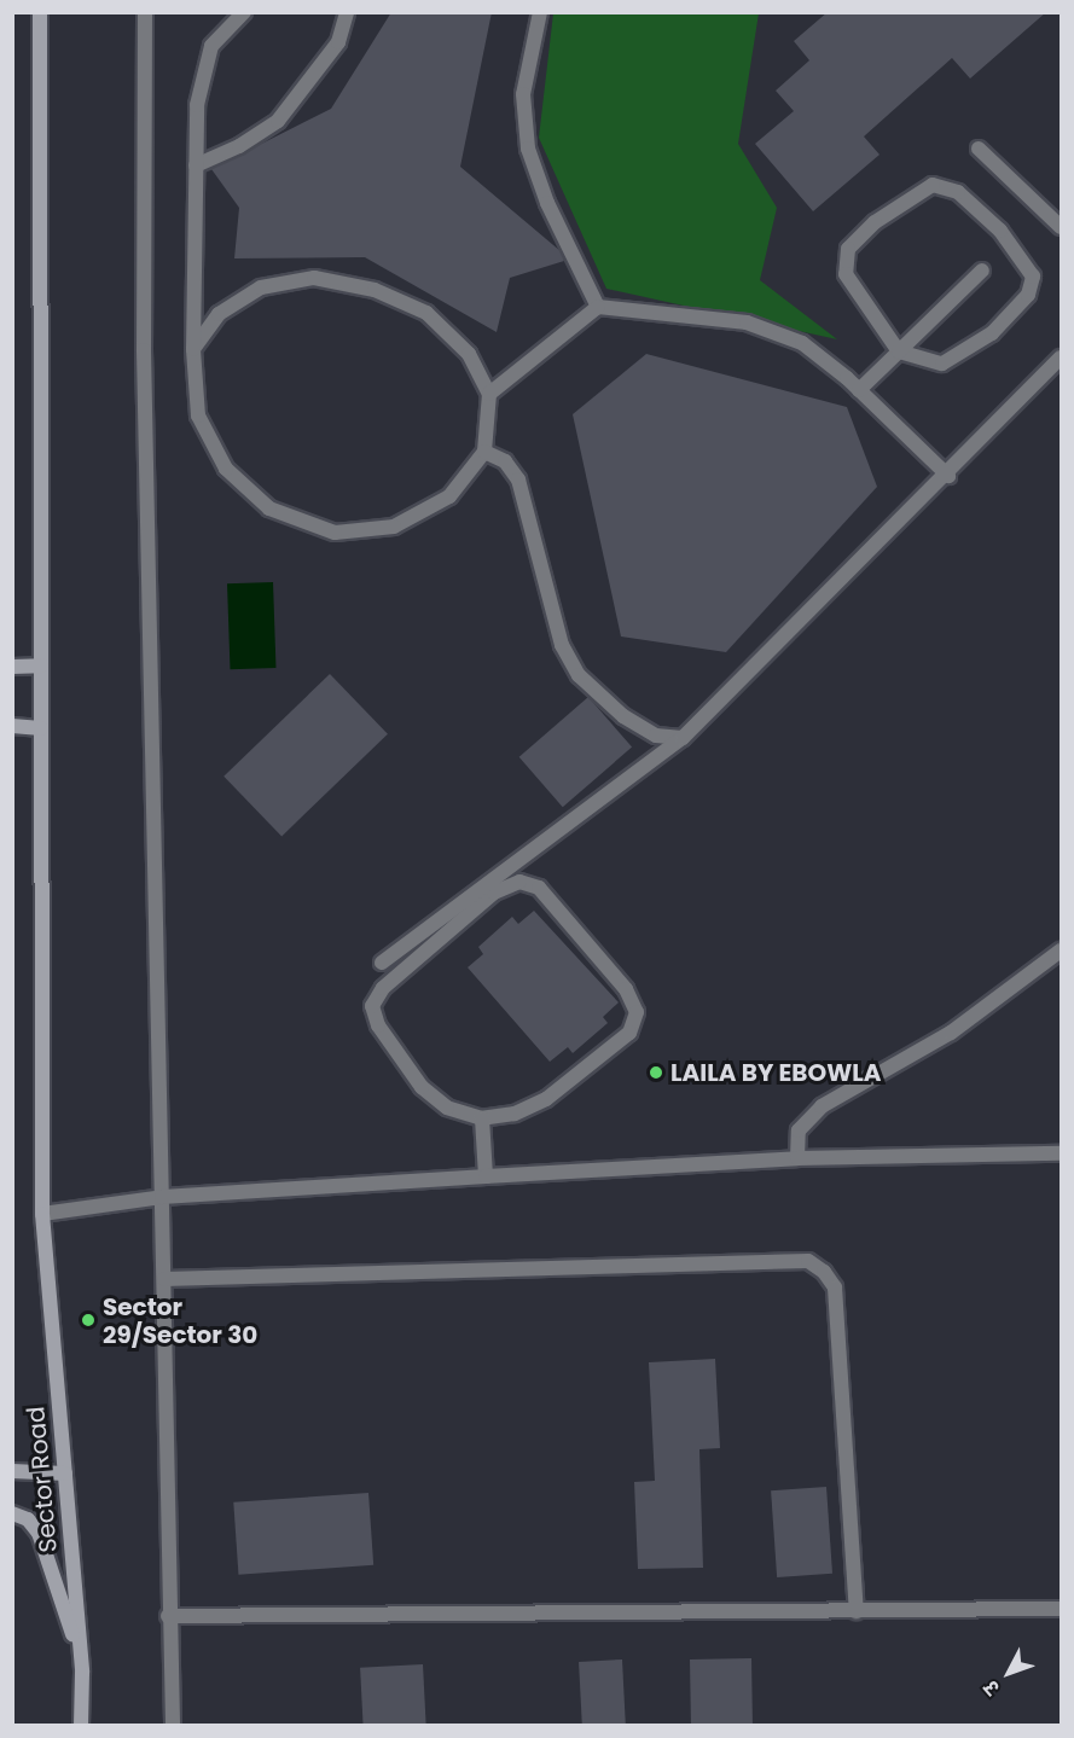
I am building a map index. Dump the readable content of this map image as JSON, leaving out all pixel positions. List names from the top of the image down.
{
  "streets": {
    "main road": ["Sector Road"]
  },
  "places": ["LAILA BY EBOWLA", "Sector 29/Sector 30"],
  "north": "bottom left"
}
